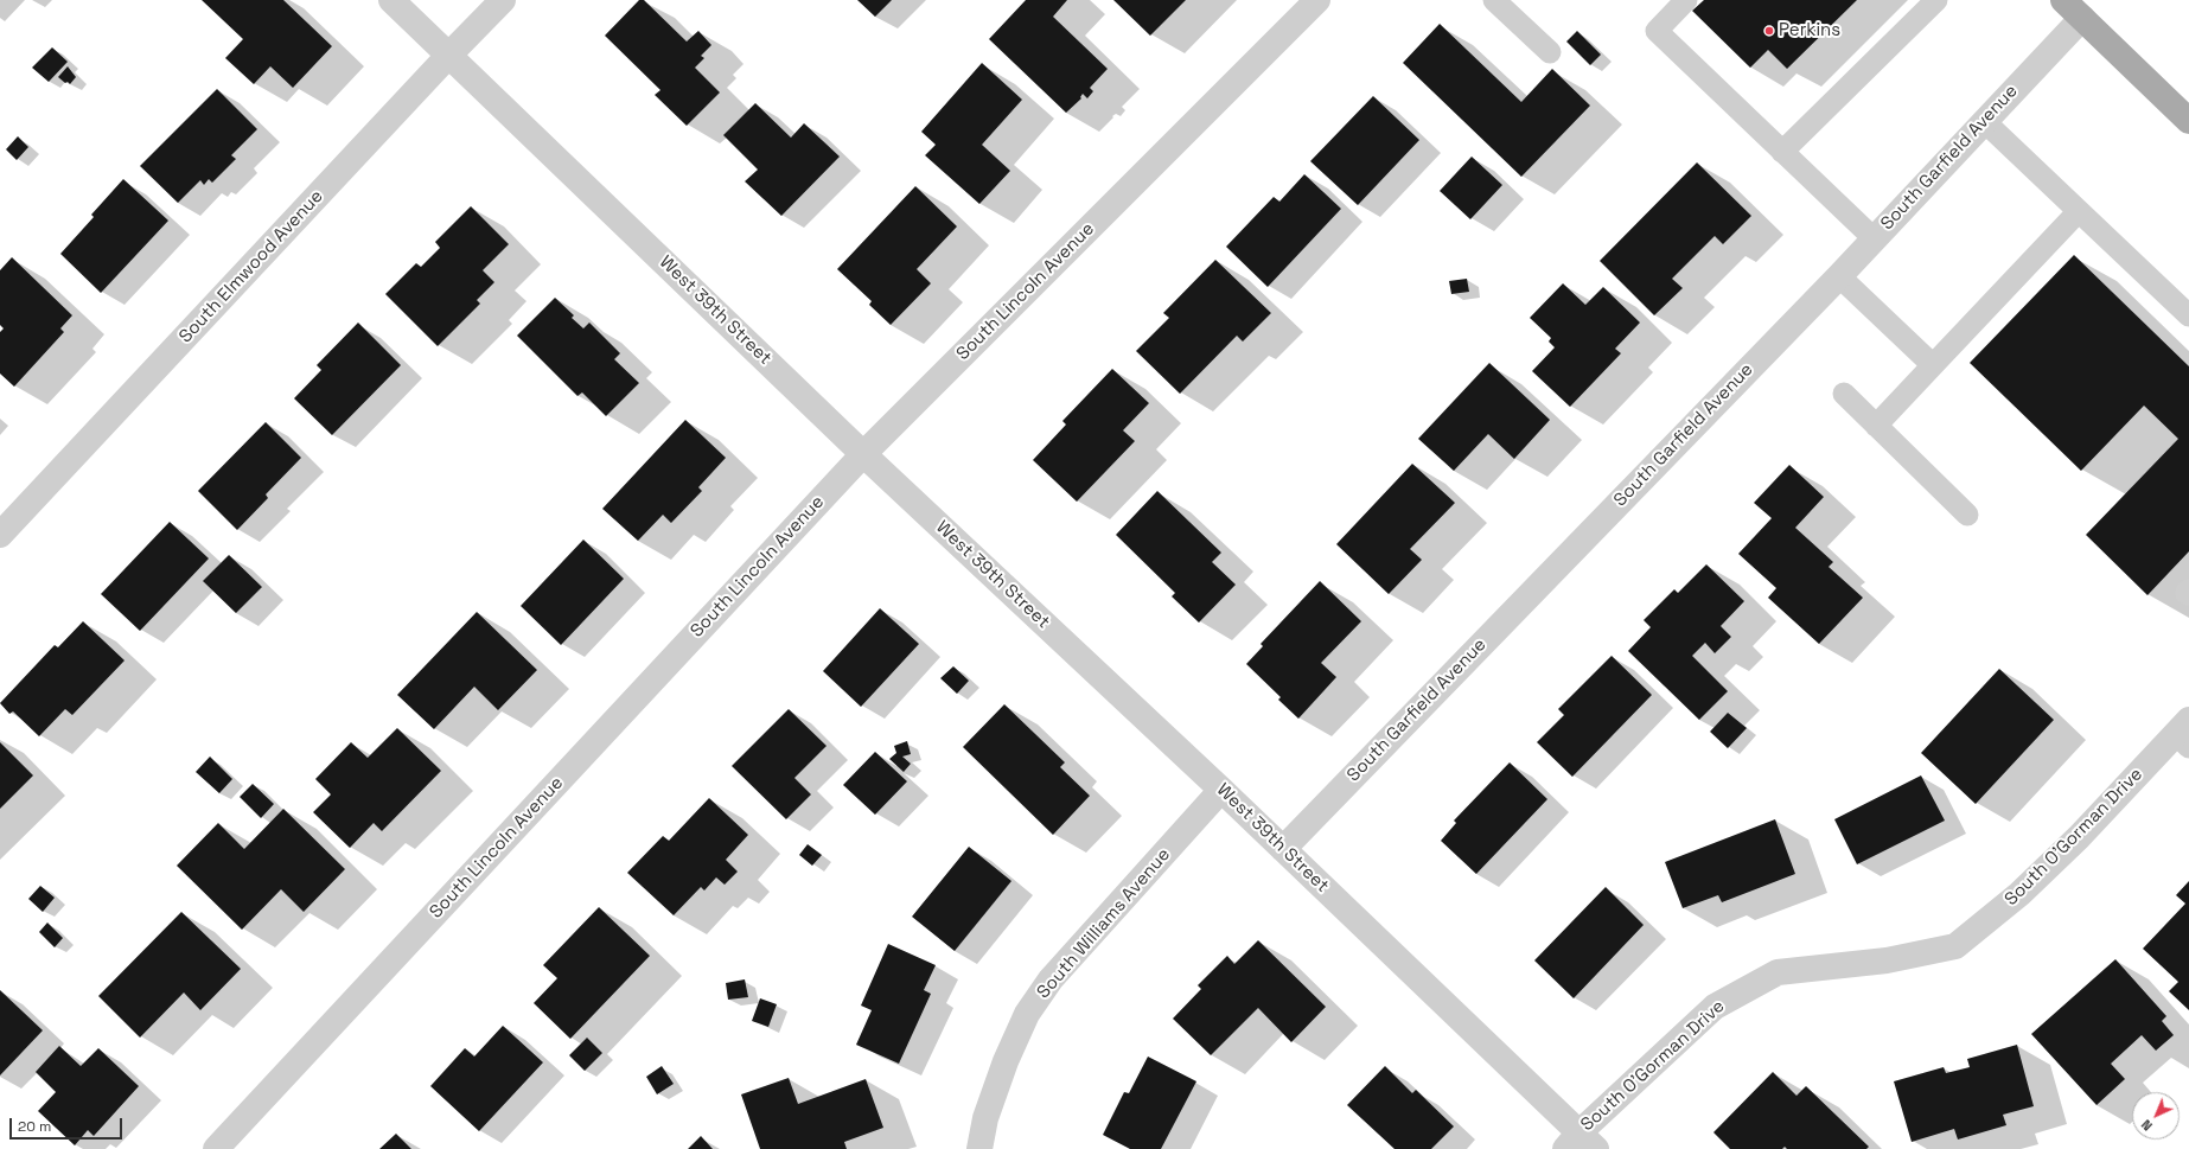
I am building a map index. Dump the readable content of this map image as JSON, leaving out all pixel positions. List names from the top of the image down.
{
  "streets": {
    "street": [
      "South Garfield Avenue",
      "South Elmwood Avenue",
      "South Lincoln Avenue",
      "West 39th Street",
      "South O'Gorman Drive",
      "South Williams Avenue"
    ]
  },
  "crossings": [
    ["South Garfield Avenue", "West 39th Street"],
    ["South Elmwood Avenue", "West 39th Street"],
    ["South Lincoln Avenue", "West 39th Street"],
    ["West 39th Street", "South O'Gorman Drive"],
    ["West 39th Street", "South Williams Avenue"]
  ],
  "places": ["Perkins"],
  "scale_bar": "20 m",
  "north": "bottom left"
}
